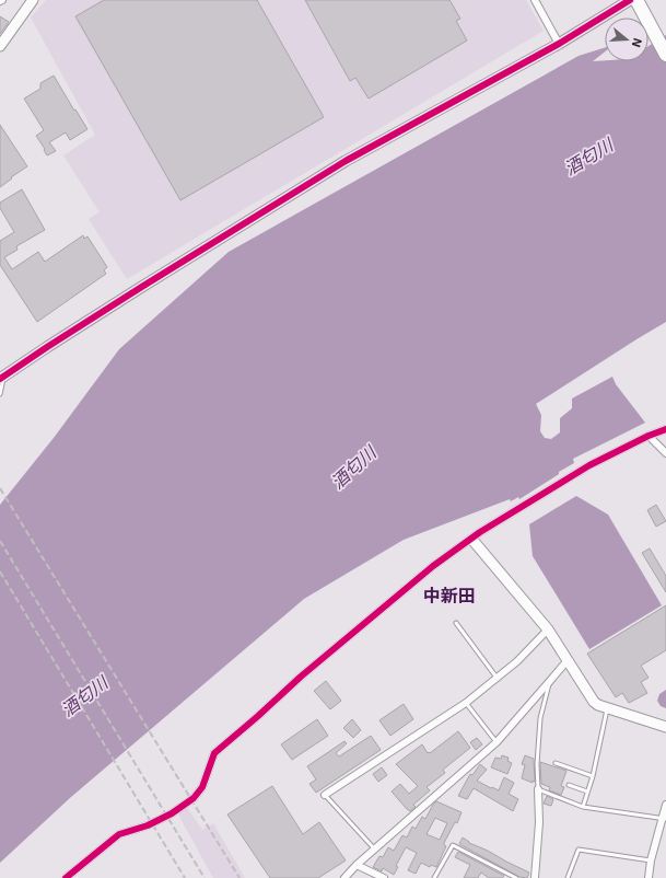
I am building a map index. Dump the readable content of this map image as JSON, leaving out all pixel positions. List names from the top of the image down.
{
  "districts": ["中新田"],
  "water": ["酒匂川"],
  "north": "right"
}
